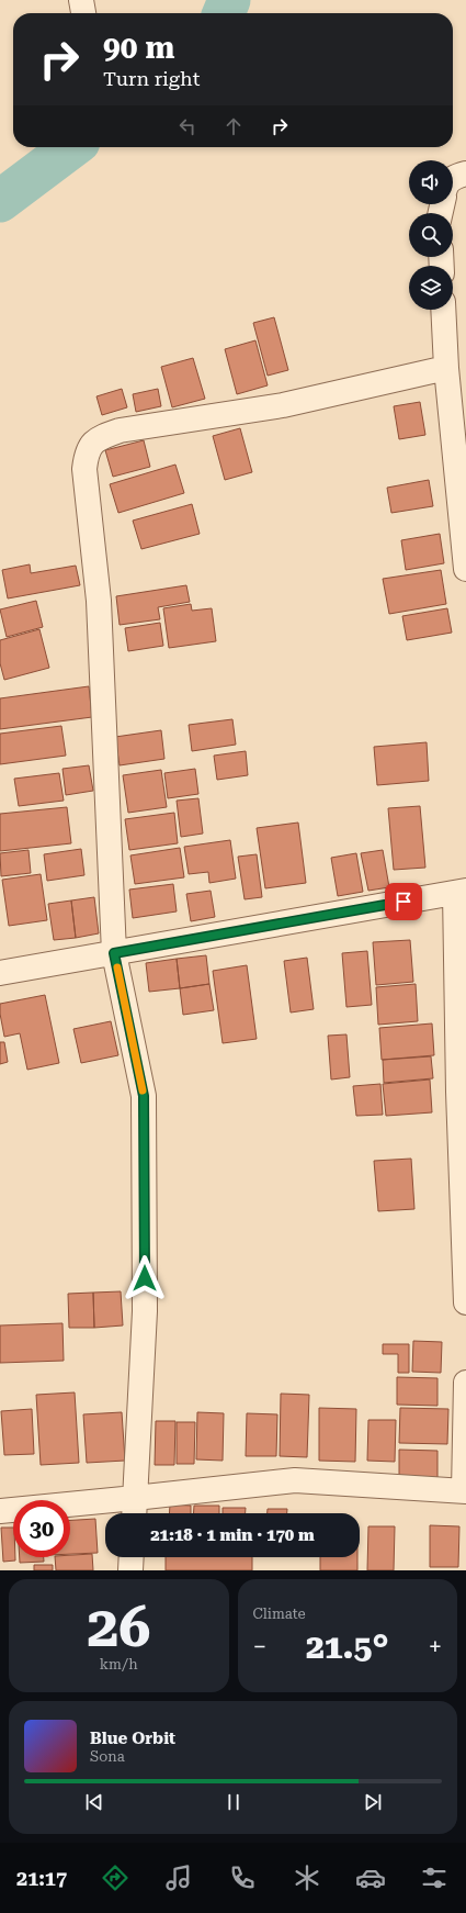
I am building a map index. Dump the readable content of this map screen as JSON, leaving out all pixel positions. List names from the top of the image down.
{
  "page": {
    "turn": ["90 m", "Turn right"],
    "limit": "30",
    "trip": "21:18 · 1 min · 170 m",
    "tile": [
      ["26", "km/h"],
      "Climate"
    ],
    "heat": ["−", "21.5°", "+"],
    "song": ["Blue Orbit", "Sona"],
    "tabs": "21:17"
  }
}
